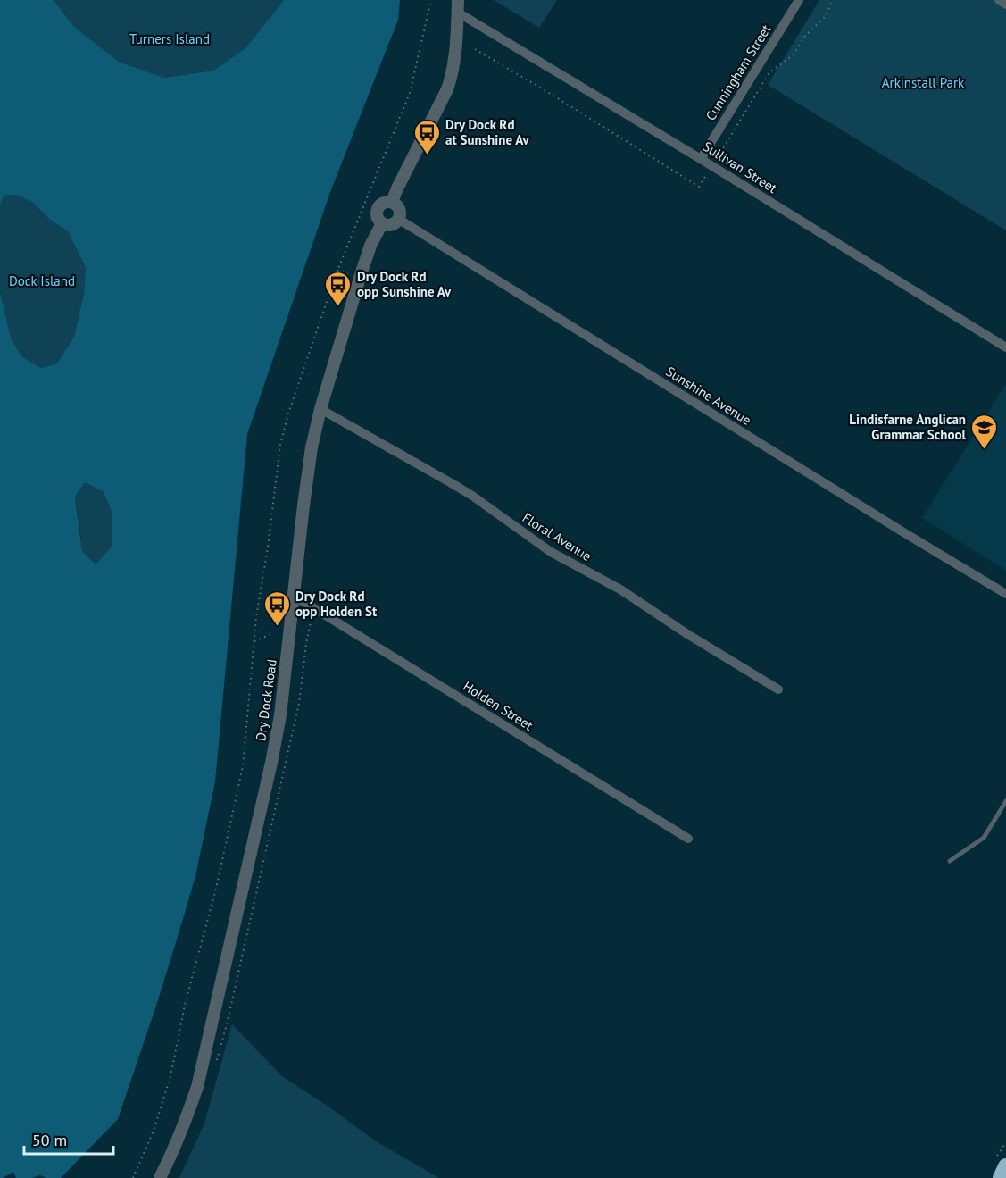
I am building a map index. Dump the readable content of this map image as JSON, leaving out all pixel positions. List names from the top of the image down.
{
  "streets": {
    "street": [
      "Cunningham Street",
      "Sullivan Street",
      "Sunshine Avenue",
      "Floral Avenue",
      "Dry Dock Road",
      "Holden Street"
    ]
  },
  "crossings": [
    ["Cunningham Street", "Sullivan Street"],
    ["Sunshine Avenue", "Dry Dock Road"],
    ["Floral Avenue", "Dry Dock Road"],
    ["Dry Dock Road", "Holden Street"]
  ],
  "parks": ["Turners Island", "Arkinstall Park", "Dock Island"],
  "places": {
    "bus stop": ["Dry Dock Rd at Sunshine Av", "Dry Dock Rd opp Sunshine Av", "Dry Dock Rd opp Holden St"],
    "school or university": ["Lindisfarne Anglican Grammar School"]
  },
  "scale_bar": "50 m"
}
